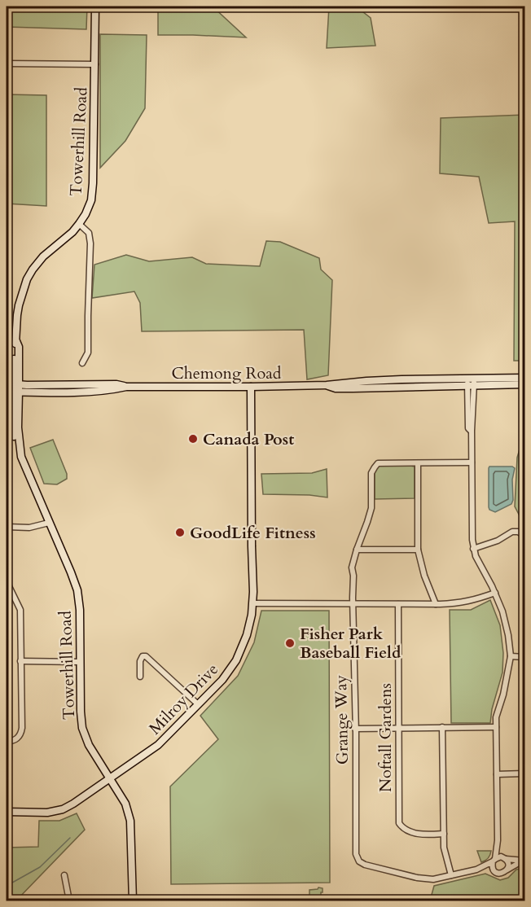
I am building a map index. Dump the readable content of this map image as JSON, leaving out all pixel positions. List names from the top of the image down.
{
  "streets": {
    "street": [
      "Towerhill Road",
      "Chemong Road",
      "Milroy Drive",
      "Grange Way",
      "Noftall Gardens"
    ]
  },
  "crossings": [
    ["Towerhill Road", "Chemong Road"],
    ["Towerhill Road", "Milroy Drive"],
    ["Chemong Road", "Milroy Drive"]
  ],
  "places": ["Canada Post", "GoodLife Fitness", "Fisher Park Baseball Field"]
}
